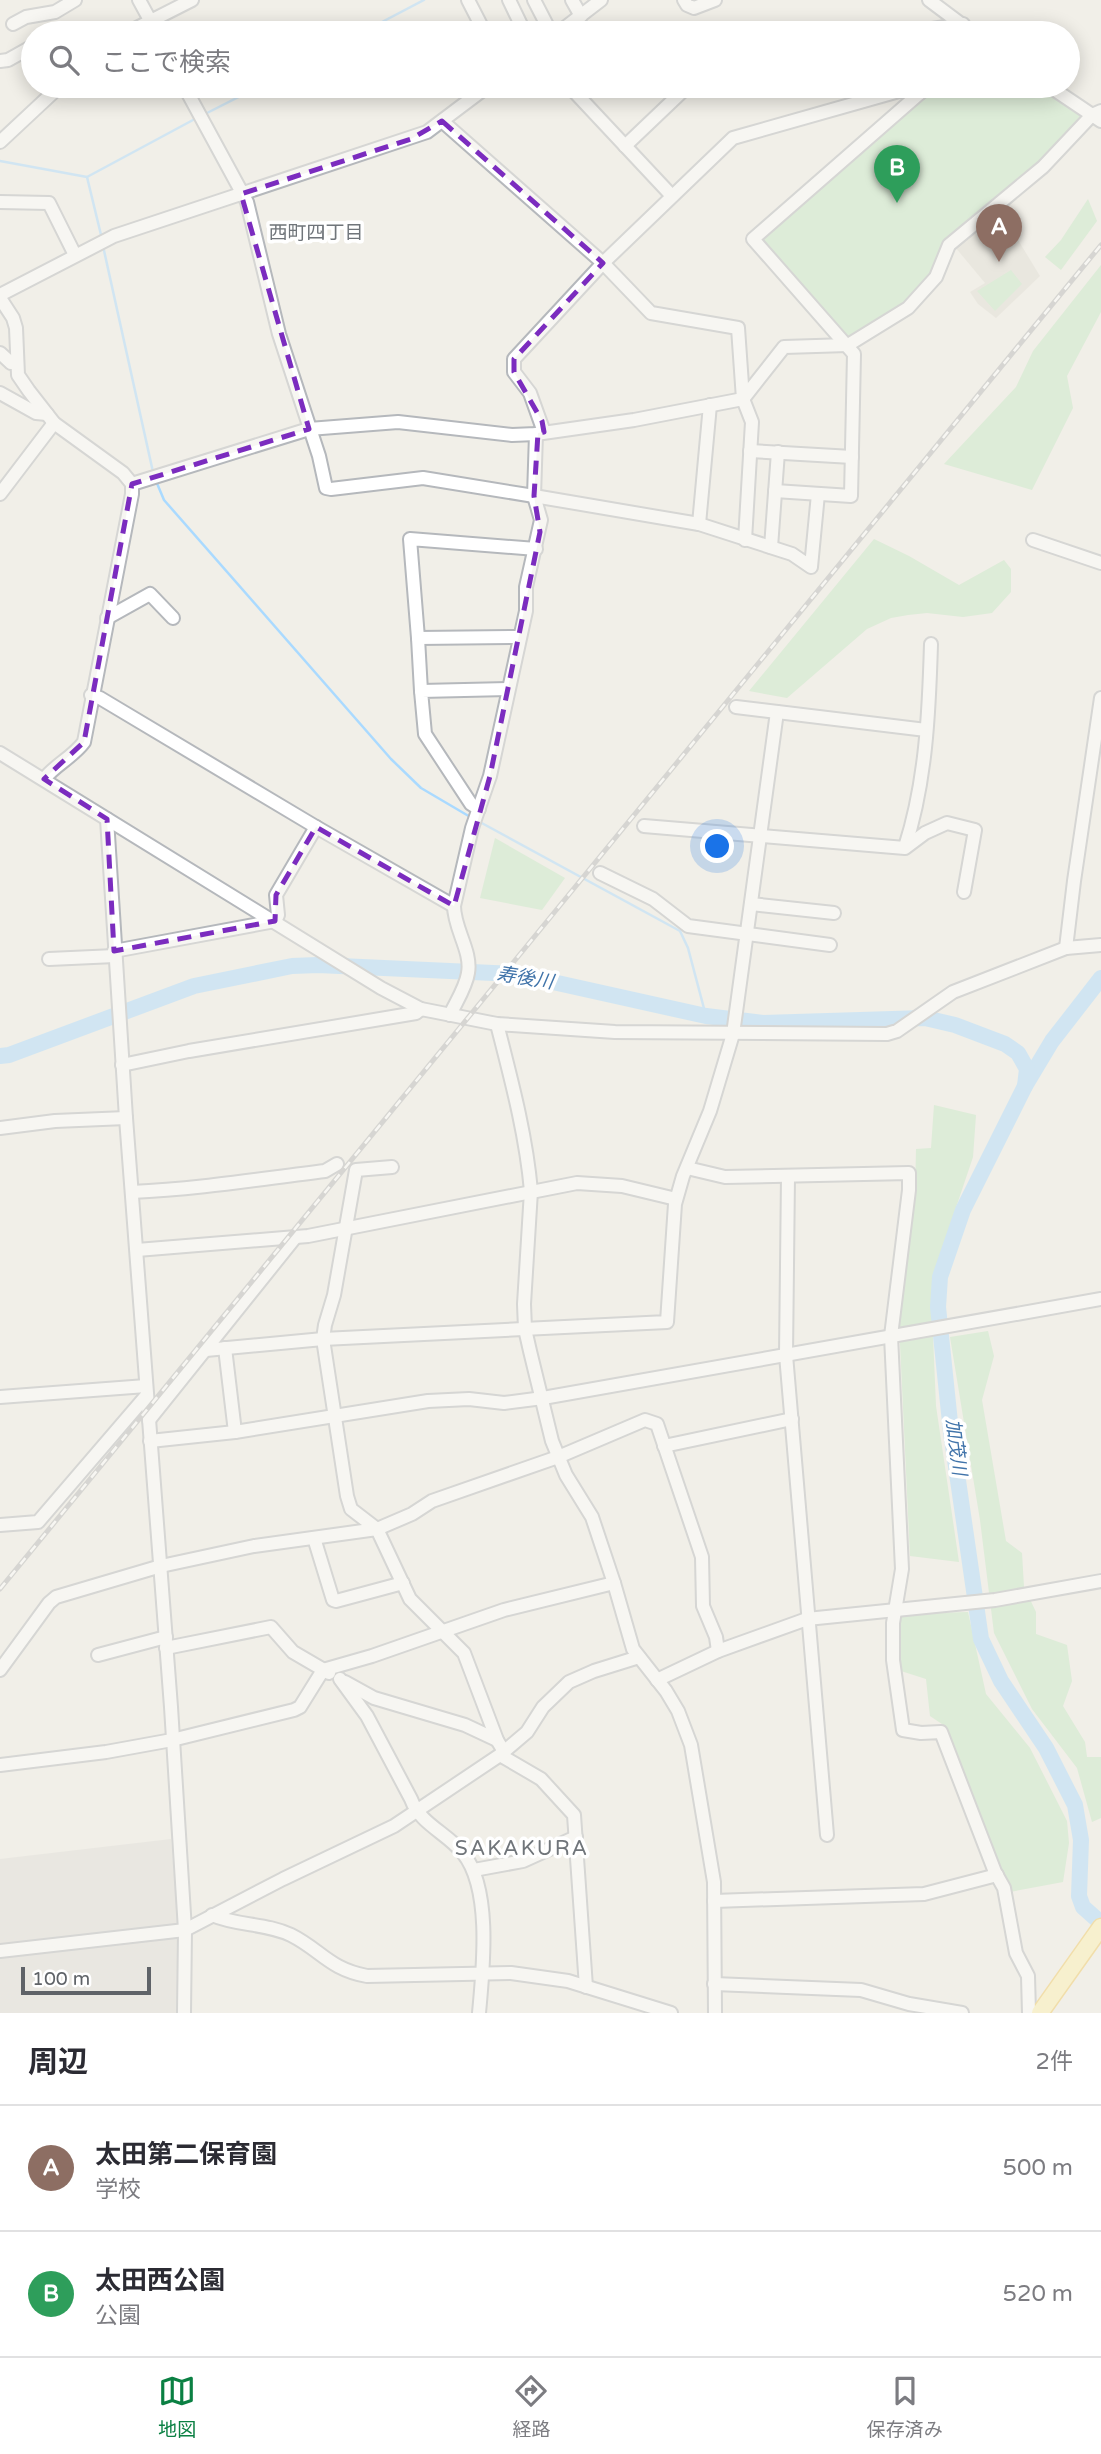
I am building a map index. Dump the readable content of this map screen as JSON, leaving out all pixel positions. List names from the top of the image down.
{
  "districts": ["西町四丁目", "SAKAKURA"],
  "water": ["寿後川", "加茂川"],
  "scale_bar": "100 m",
  "page": {
    "search": "ここで検索",
    "pins": ["B", "A"],
    "scale": "100 m",
    "heading": ["周辺", "2件"],
    "list": [
      {
        "mark": "A",
        "name": "太田第二保育園",
        "note": "学校",
        "value": "500 m"
      },
      {
        "mark": "B",
        "name": "太田西公園",
        "note": "公園",
        "value": "520 m"
      }
    ],
    "nav": ["地図", "経路", "保存済み"]
  }
}
